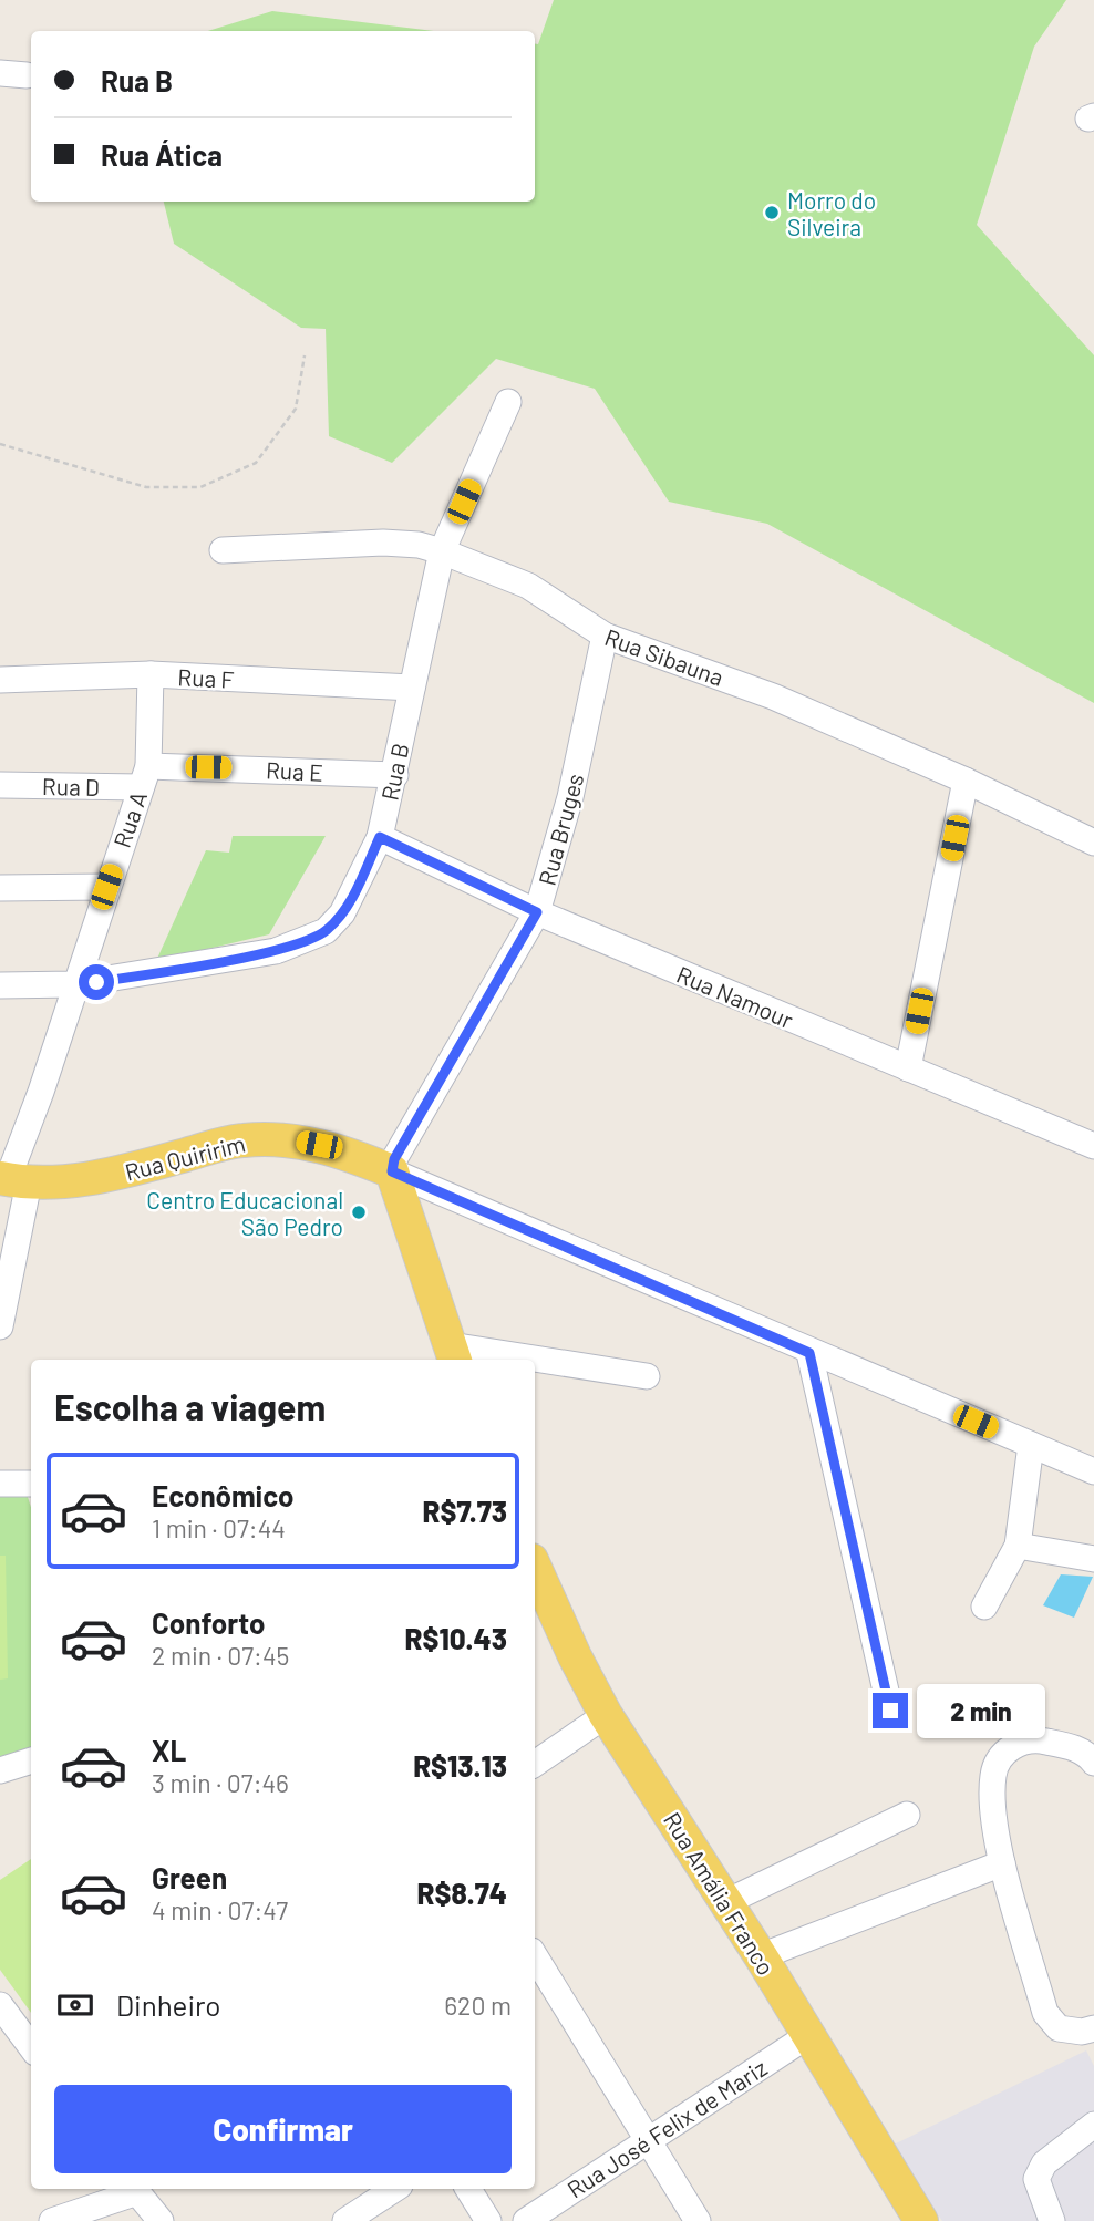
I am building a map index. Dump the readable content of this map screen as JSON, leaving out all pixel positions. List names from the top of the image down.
{
  "streets": {
    "main road": ["Rua Quiririm", "Rua Amália Franco"],
    "street": [
      "Rua Sibauna",
      "Rua F",
      "Rua E",
      "Rua B",
      "Rua D",
      "Rua A",
      "Rua Bruges",
      "Rua Namour",
      "Rua José Felix de Mariz"
    ]
  },
  "crossings": [
    ["Rua Sibauna", "Rua B"],
    ["Rua Sibauna", "Rua Bruges"],
    ["Rua F", "Rua B"],
    ["Rua F", "Rua A"],
    ["Rua E", "Rua B"],
    ["Rua E", "Rua D"],
    ["Rua E", "Rua A"],
    ["Rua B", "Rua A"],
    ["Rua B", "Rua Namour"],
    ["Rua D", "Rua A"],
    ["Rua A", "Rua Quiririm"],
    ["Rua Bruges", "Rua Namour"],
    ["Rua Bruges", "Rua Quiririm"],
    ["Rua Amália Franco", "Rua José Felix de Mariz"]
  ],
  "places": ["Morro do Silveira", "Centro Educacional São Pedro"],
  "page": {
    "banner": ["Rua B", "Rua Ática"],
    "heading": "Escolha a viagem",
    "list": [
      {
        "name": "Econômico",
        "note": "1 min · 07:44",
        "value": "R$7.73"
      },
      {
        "name": "Conforto",
        "note": "2 min · 07:45",
        "value": "R$10.43"
      },
      {
        "name": "XL",
        "note": "3 min · 07:46",
        "value": "R$13.13"
      },
      {
        "name": "Green",
        "note": "4 min · 07:47",
        "value": "R$8.74"
      }
    ],
    "bubble": "2 min",
    "pay": ["Dinheiro", "620 m"],
    "buttons": "Confirmar"
  }
}
